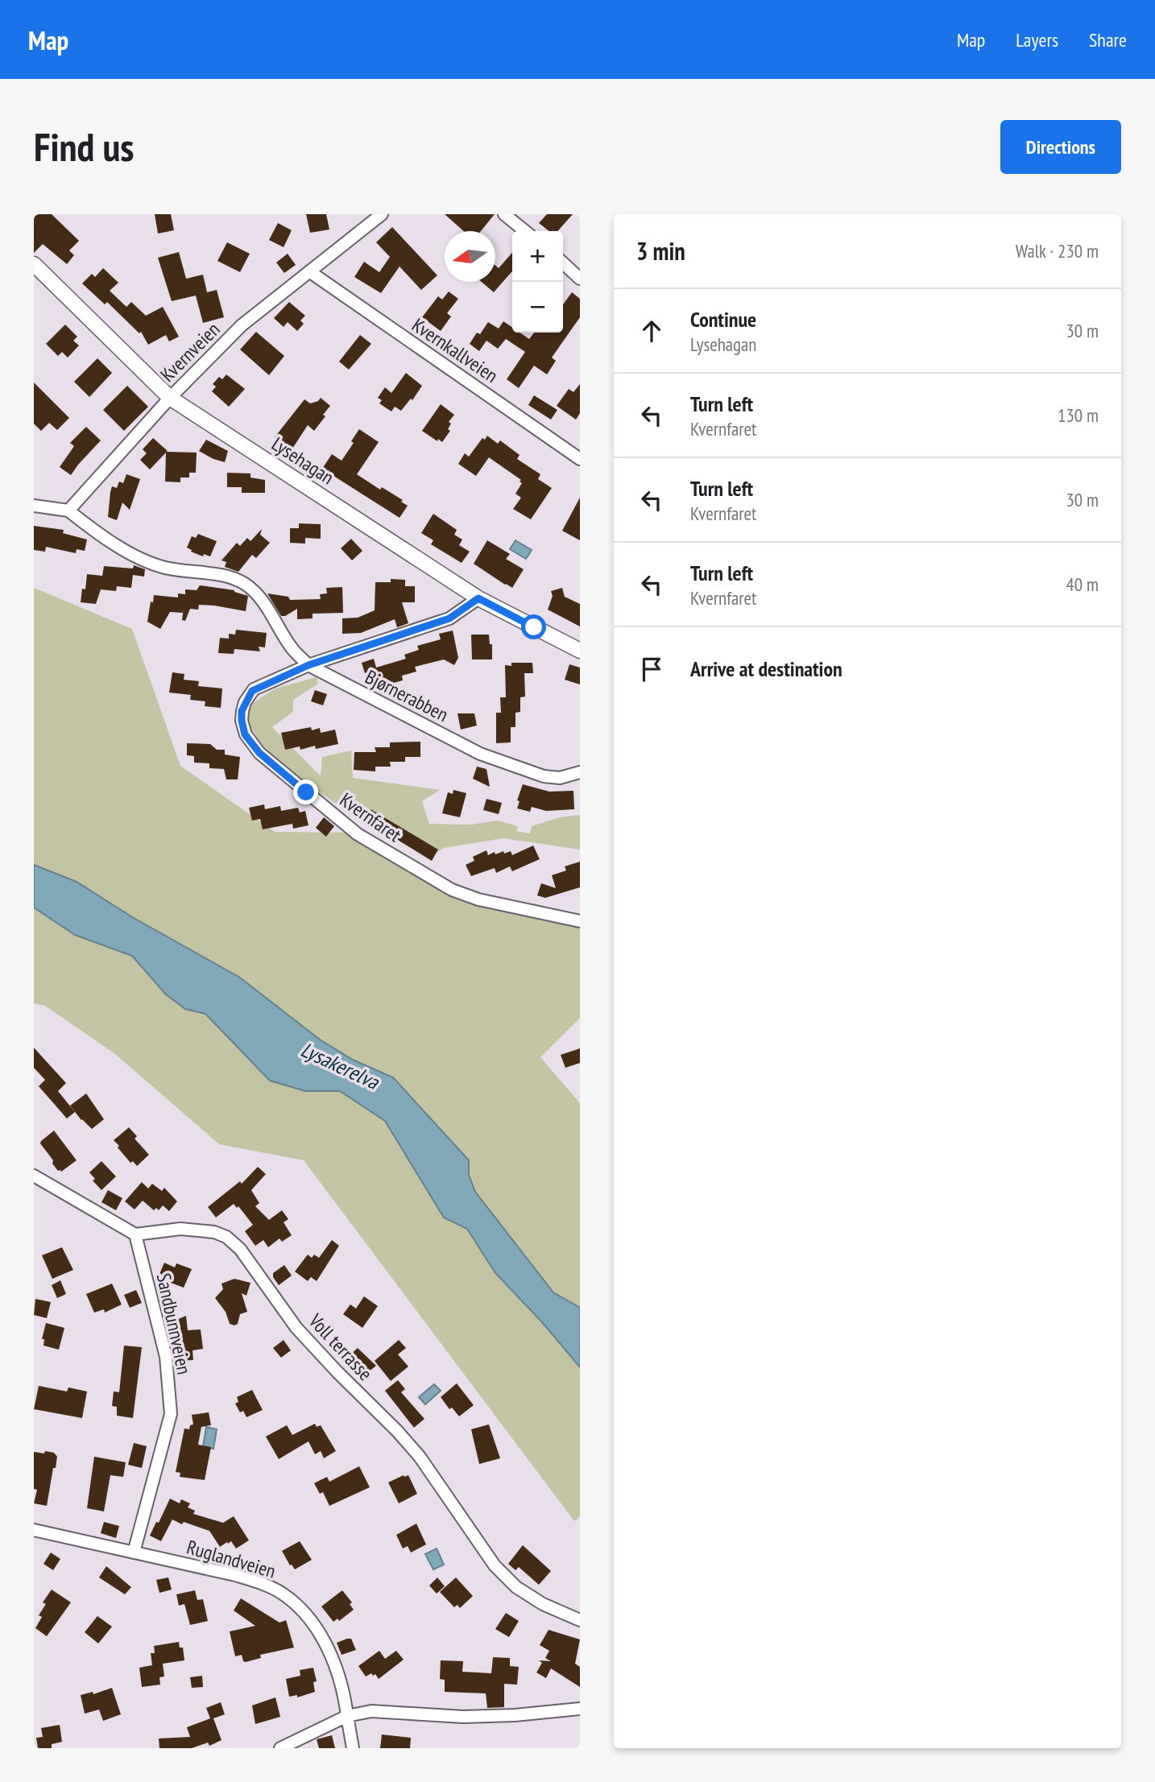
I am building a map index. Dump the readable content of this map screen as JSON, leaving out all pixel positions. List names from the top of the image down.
{
  "streets": {
    "street": [
      "Kvernkallveien",
      "Kvernveien",
      "Lysehagan",
      "Bjørnerabben",
      "Kvernfaret",
      "Sandbunnveien",
      "Voll terrasse",
      "Ruglandveien"
    ]
  },
  "crossings": [
    ["Kvernkallveien", "Kvernveien"],
    ["Kvernveien", "Lysehagan"],
    ["Kvernveien", "Bjørnerabben"],
    ["Lysehagan", "Kvernfaret"],
    ["Bjørnerabben", "Kvernfaret"],
    ["Sandbunnveien", "Voll terrasse"],
    ["Sandbunnveien", "Ruglandveien"]
  ],
  "water": ["Lysakerelva"],
  "north": "left",
  "page": {
    "header": "Map",
    "nav": ["Map", "Layers", "Share"],
    "buttons": "Directions",
    "title": "Find us",
    "heading": ["3 min", "Walk · 230 m"],
    "map_buttons": ["+", "−"],
    "list": [
      ["Continue", "Lysehagan", "30 m"],
      ["Turn left", "Kvernfaret", "130 m"],
      ["Turn left", "Kvernfaret", "30 m"],
      ["Turn left", "Kvernfaret", "40 m"],
      "Arrive at destination"
    ]
  }
}
